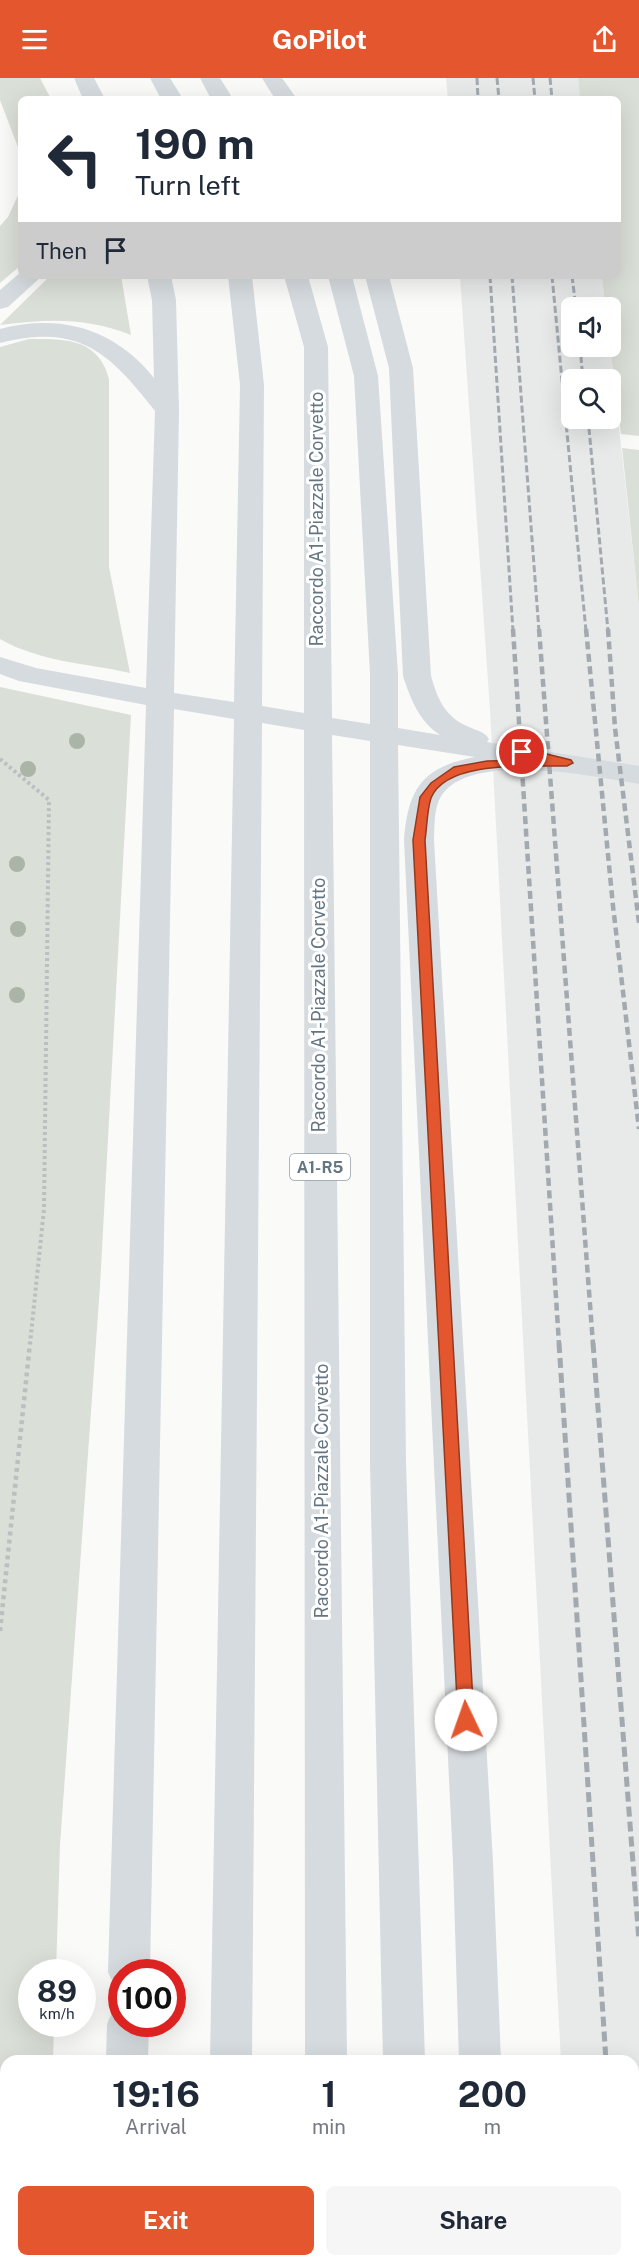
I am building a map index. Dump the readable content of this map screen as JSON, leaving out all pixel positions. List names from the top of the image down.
{
  "streets": {
    "highway": ["Raccordo A1-Piazzale Corvetto", "A1-R5"]
  },
  "page": {
    "header": "GoPilot",
    "turn": ["190 m", "Turn left"],
    "then": "Then",
    "speed": "89 km/h",
    "limit": "100",
    "eta": [
      "19:16",
      "Arrival",
      "1",
      "min",
      "200",
      "m"
    ],
    "buttons": ["Exit", "Share"]
  }
}
